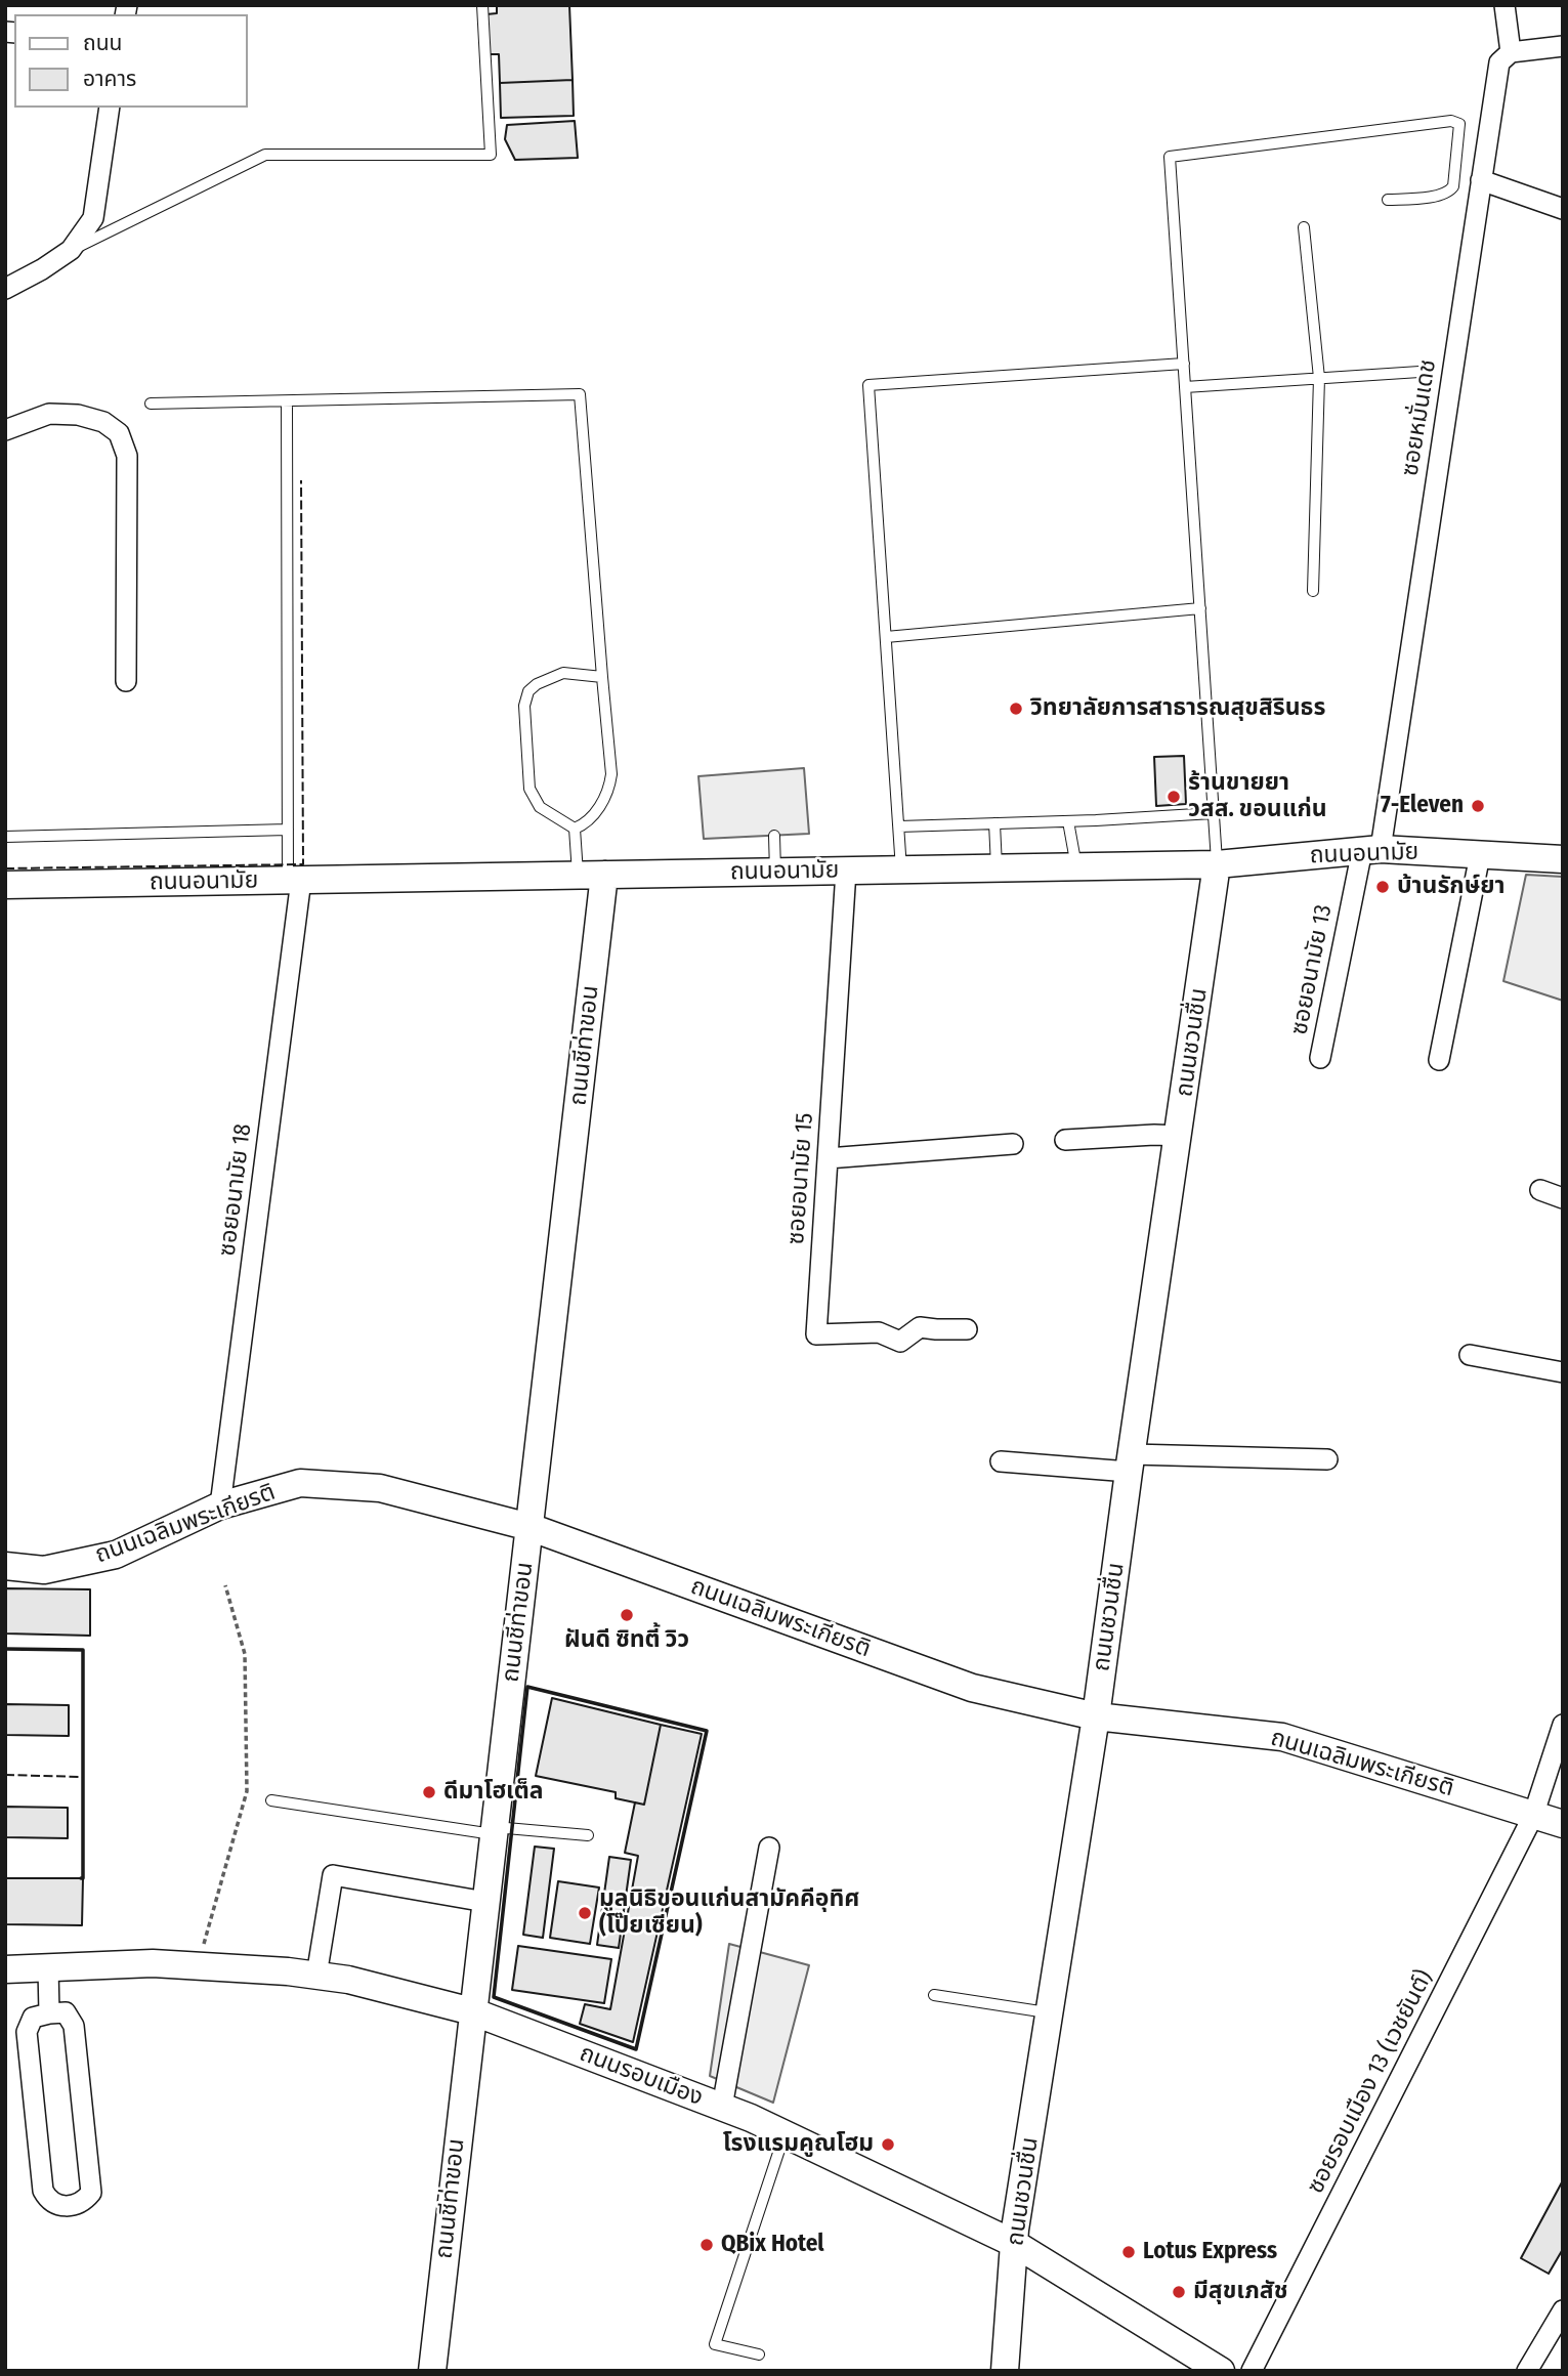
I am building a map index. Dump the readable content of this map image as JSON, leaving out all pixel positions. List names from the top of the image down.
{
  "streets": {
    "street": [
      "ซอยหมั่นเดช",
      "ถนนอนามัย",
      "ซอยอนามัย 13",
      "ถนนชวนชื่น",
      "ถนนชีท่าขอน",
      "ซอยอนามัย 15",
      "ซอยอนามัย 18",
      "ถนนเฉลิมพระเกียรติ",
      "ถนนรอบเมือง",
      "ซอยรอบเมือง 13 (เวชยันต์)"
    ]
  },
  "crossings": [
    ["ซอยหมั่นเดช", "ถนนอนามัย"],
    ["ซอยหมั่นเดช", "ซอยอนามัย 13"],
    ["ถนนอนามัย", "ซอยอนามัย 13"],
    ["ถนนอนามัย", "ถนนชวนชื่น"],
    ["ถนนอนามัย", "ถนนชีท่าขอน"],
    ["ถนนอนามัย", "ซอยอนามัย 15"],
    ["ถนนอนามัย", "ซอยอนามัย 18"],
    ["ถนนชวนชื่น", "ถนนเฉลิมพระเกียรติ"],
    ["ถนนชวนชื่น", "ถนนรอบเมือง"],
    ["ถนนชีท่าขอน", "ถนนเฉลิมพระเกียรติ"],
    ["ถนนชีท่าขอน", "ถนนรอบเมือง"],
    ["ซอยอนามัย 18", "ถนนเฉลิมพระเกียรติ"],
    ["ถนนเฉลิมพระเกียรติ", "ซอยรอบเมือง 13 (เวชยันต์)"]
  ],
  "places": [
    "วิทยาลัยการสาธารณสุขสิรินธร",
    "ร้านขายยา วสส. ขอนแก่น",
    "7-Eleven",
    "บ้านรักษ์ยา",
    "ฝันดี ซิทตี้ วิว",
    "ดีมาโฮเต็ล",
    "มูลนิธิขอนแก่นสามัคคีอุทิศ (โป๊ยเซียน)",
    "โรงแรมคูณโฮม",
    "QBix Hotel",
    "Lotus Express",
    "มีสุขเภสัช"
  ],
  "legend": ["ถนน", "อาคาร"]
}
